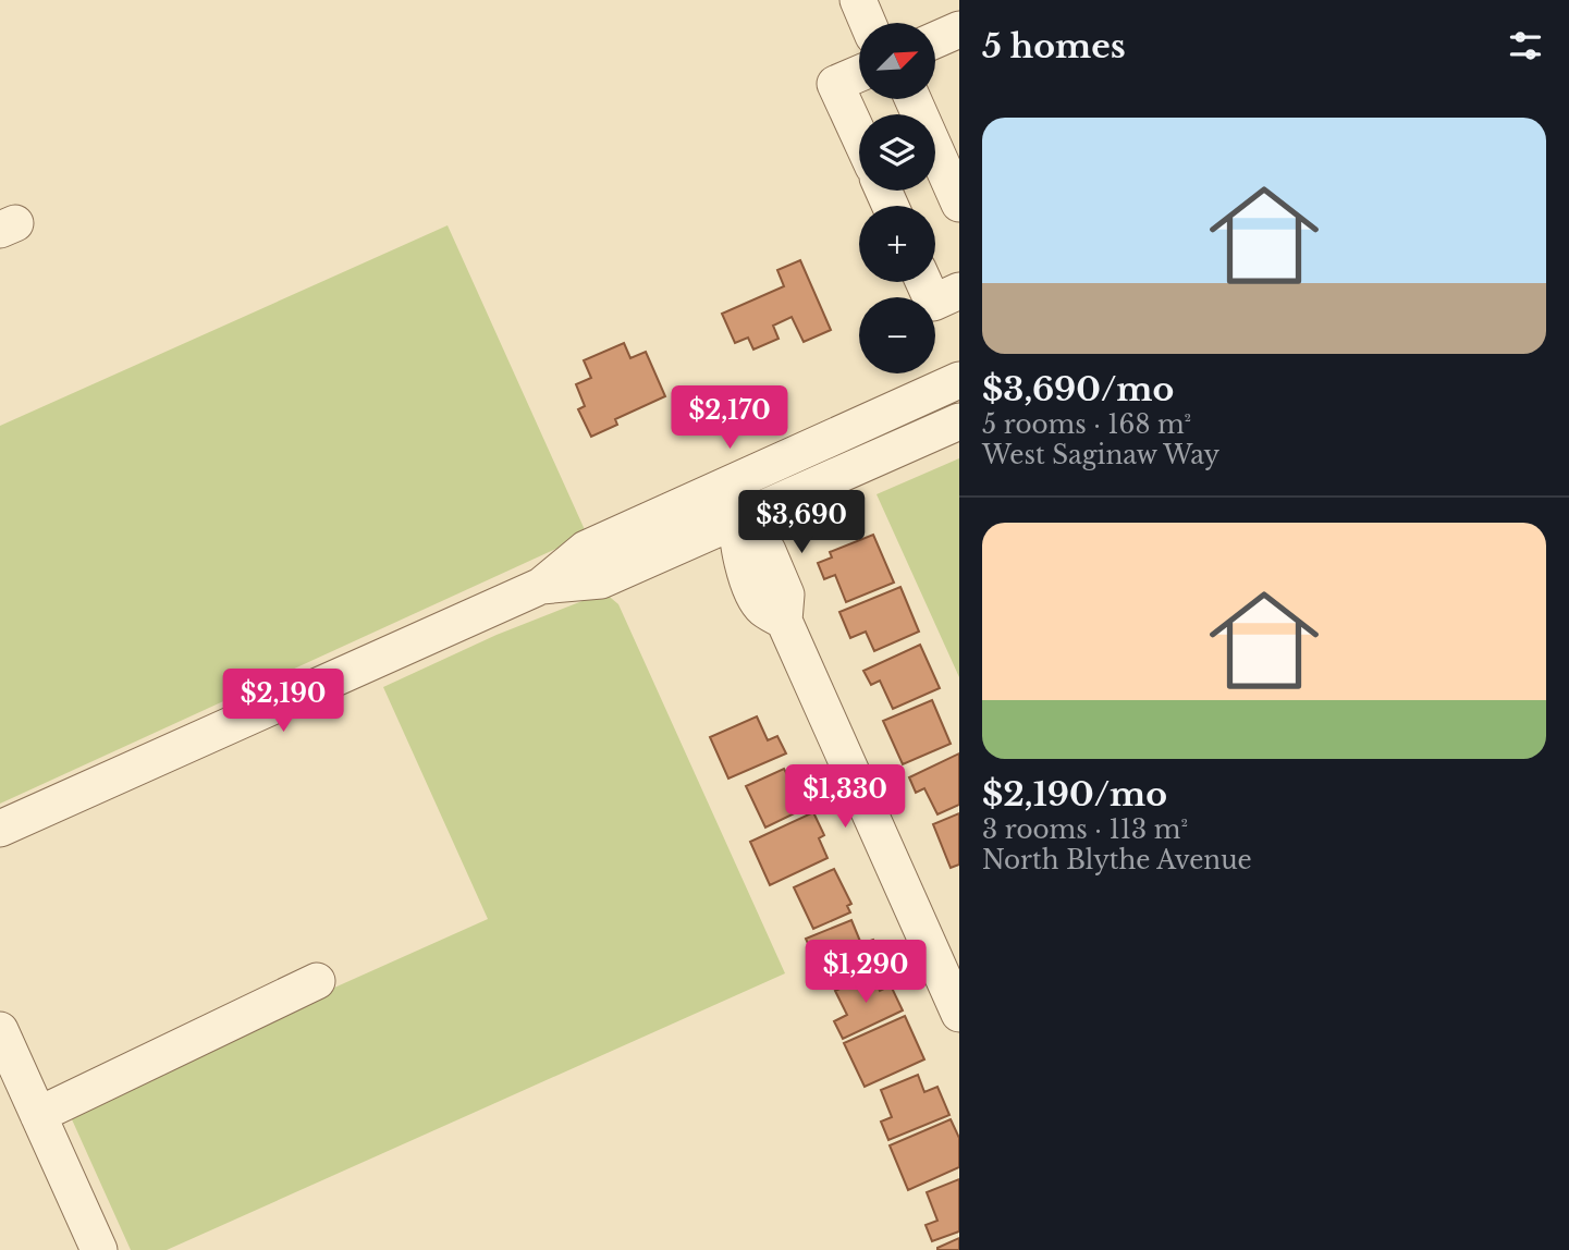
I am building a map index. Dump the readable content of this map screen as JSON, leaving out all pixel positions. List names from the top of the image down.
{
  "north": "top right",
  "page": {
    "heading": "5 homes",
    "map_buttons": ["+", "−"],
    "list": [
      {
        "name": "$3,690/mo",
        "note": "5 rooms · 168 m² · West Saginaw Way"
      },
      {
        "name": "$2,190/mo",
        "note": "3 rooms · 113 m² · North Blythe Avenue"
      }
    ],
    "price": [
      "$2,170",
      "$3,690",
      "$2,190",
      "$1,330",
      "$1,290"
    ]
  }
}
